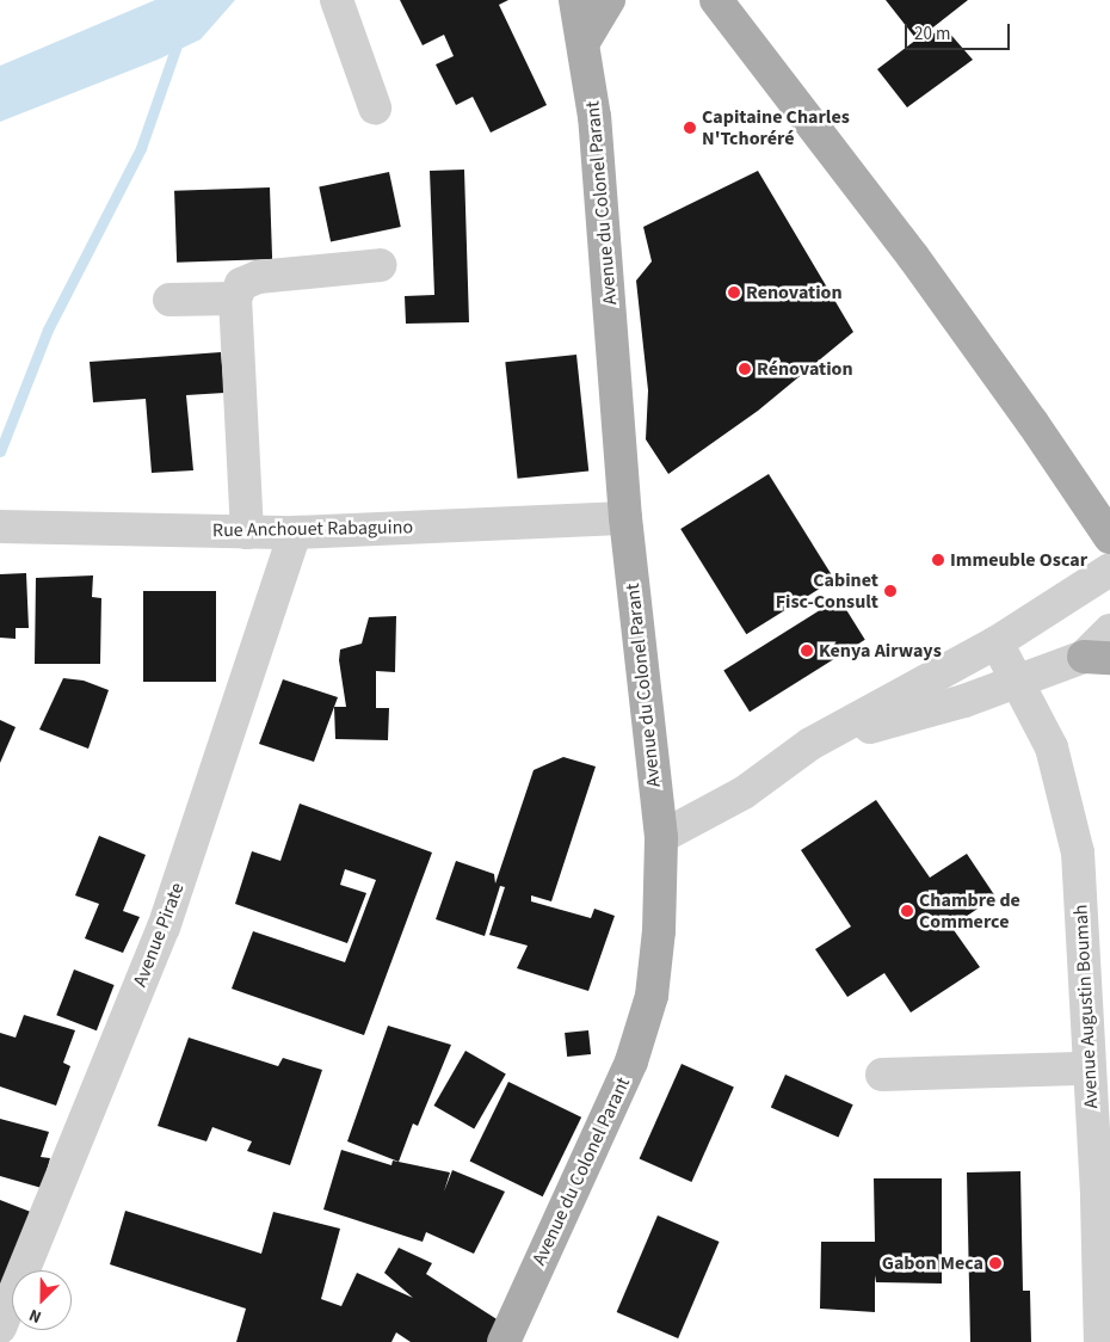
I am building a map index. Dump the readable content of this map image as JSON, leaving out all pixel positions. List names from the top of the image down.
{
  "streets": {
    "main road": ["Avenue du Colonel Parant"],
    "street": ["Rue Anchouet Rabaguino", "Avenue Pirate", "Avenue Augustin Boumah"]
  },
  "crossings": [
    ["Avenue du Colonel Parant", "Rue Anchouet Rabaguino"],
    ["Rue Anchouet Rabaguino", "Avenue Pirate"]
  ],
  "places": [
    "Capitaine Charles N'Tchoréré",
    "Renovation",
    "Rénovation",
    "Immeuble Oscar",
    "Cabinet Fisc-Consult",
    "Kenya Airways",
    "Chambre de Commerce",
    "Gabon Meca"
  ],
  "scale_bar": "20 m",
  "north": "bottom left"
}
